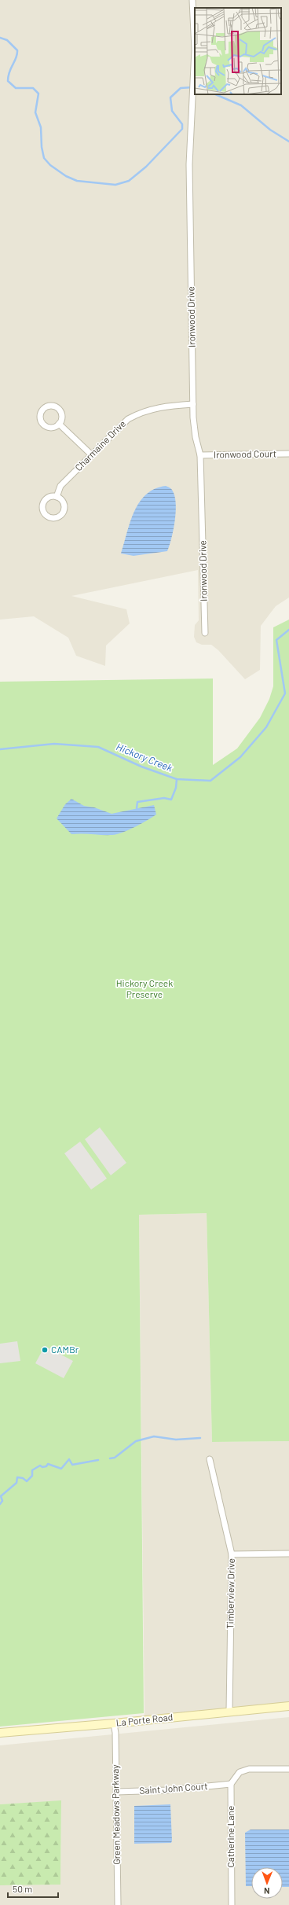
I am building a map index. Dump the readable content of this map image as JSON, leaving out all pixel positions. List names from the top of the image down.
{
  "streets": {
    "street": [
      "Ironwood Drive",
      "Charmaine Drive",
      "Ironwood Court",
      "Timberview Drive",
      "La Porte Road",
      "Saint John Court",
      "Green Meadows Parkway",
      "Catherine Lane"
    ]
  },
  "crossings": [
    ["Ironwood Drive", "Charmaine Drive"],
    ["Ironwood Drive", "Ironwood Court"],
    ["Timberview Drive", "La Porte Road"],
    ["La Porte Road", "Green Meadows Parkway"],
    ["Saint John Court", "Green Meadows Parkway"],
    ["Saint John Court", "Catherine Lane"]
  ],
  "water": ["Hickory Creek"],
  "parks": ["Hickory Creek Preserve"],
  "places": ["CAMBr"],
  "scale_bar": "50 m",
  "north": "bottom"
}
